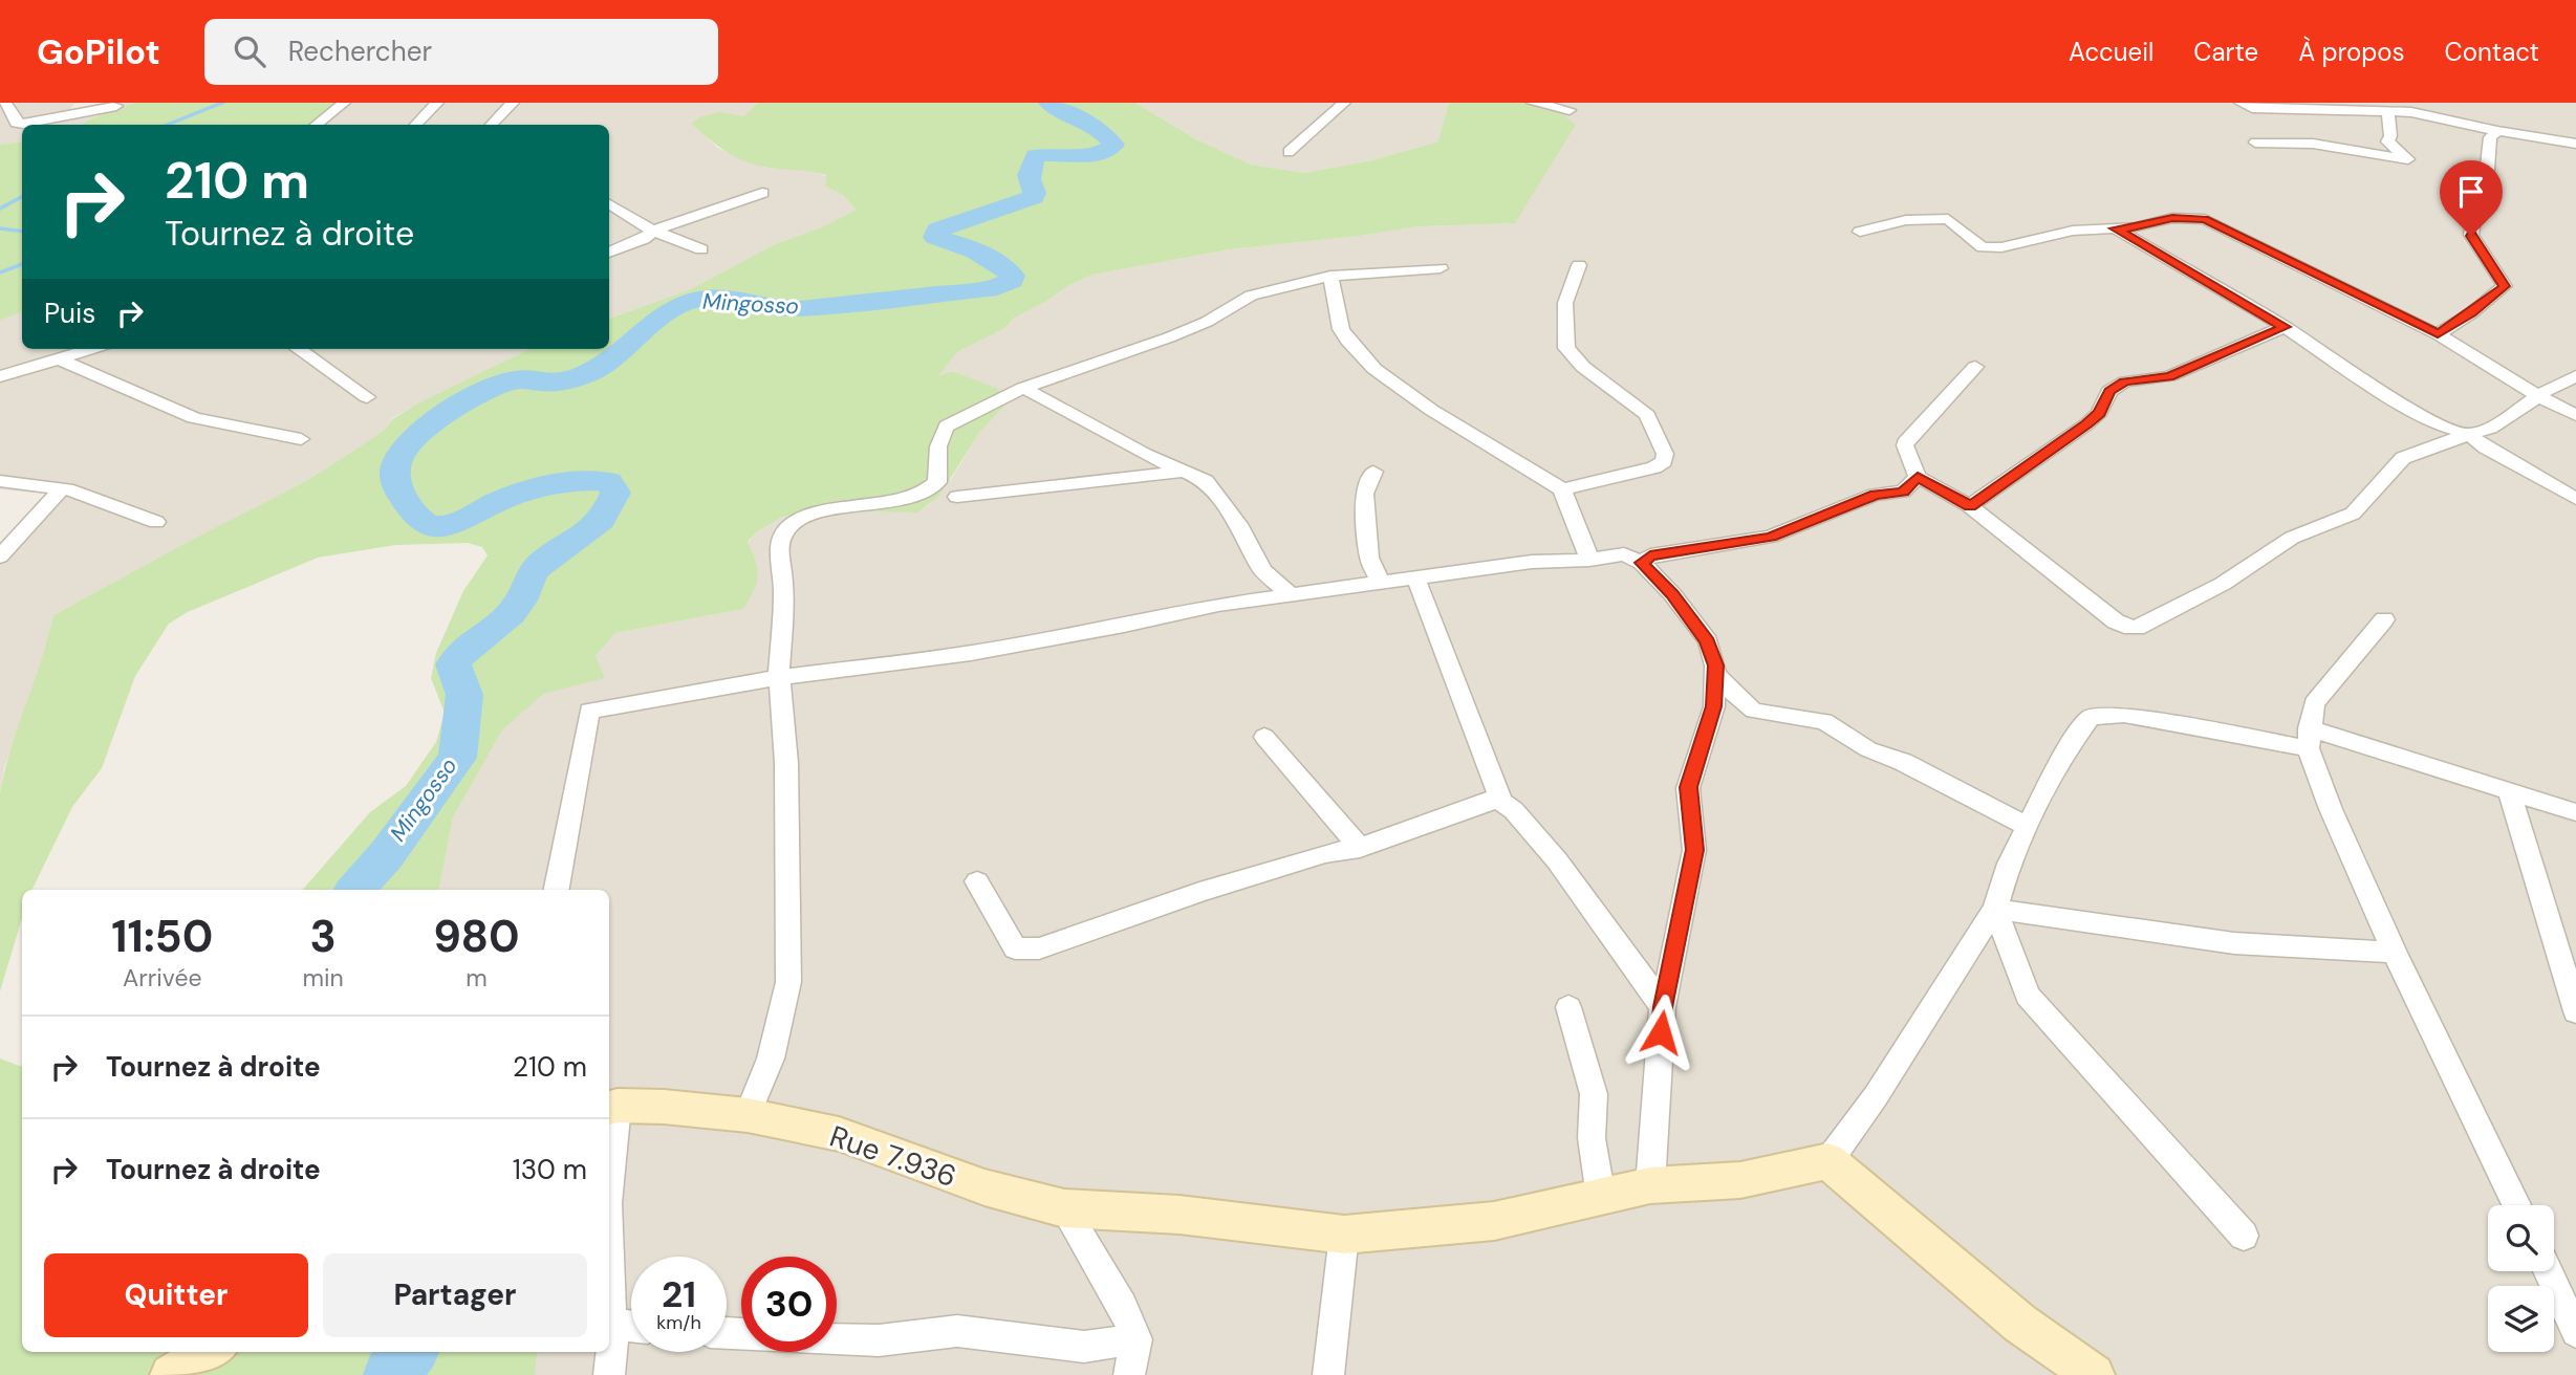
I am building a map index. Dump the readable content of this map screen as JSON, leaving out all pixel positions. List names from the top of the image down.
{
  "streets": {
    "street": ["Rue 7.936"]
  },
  "water": ["Mingosso"],
  "page": {
    "header": "GoPilot",
    "search": "Rechercher",
    "nav": [
      "Accueil",
      "Carte",
      "À propos",
      "Contact"
    ],
    "turn": ["210 m", "Tournez à droite"],
    "then": "Puis",
    "eta": [
      "11:50",
      "Arrivée",
      "3",
      "min",
      "980",
      "m"
    ],
    "list": [
      {
        "name": "Tournez à droite",
        "value": "210 m"
      },
      {
        "name": "Tournez à droite",
        "value": "130 m"
      }
    ],
    "buttons": ["Quitter", "Partager"],
    "speed": "21 km/h",
    "limit": "30"
  }
}
